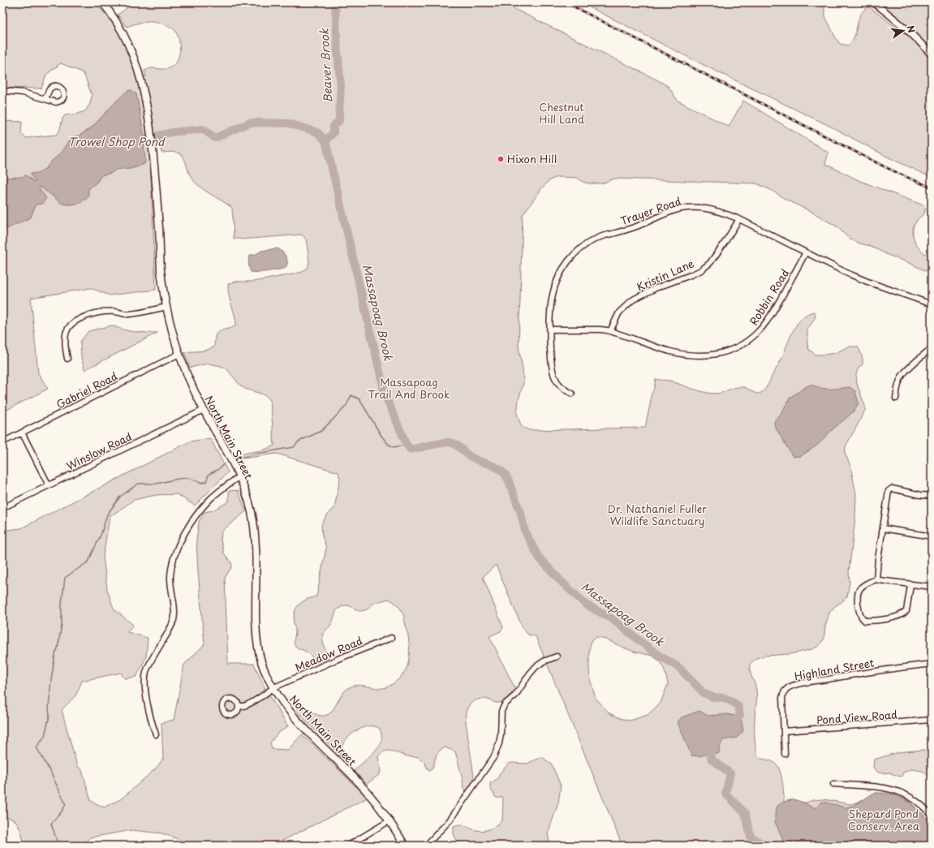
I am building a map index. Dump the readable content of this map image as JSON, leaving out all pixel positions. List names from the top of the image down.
{
  "streets": {
    "main road": ["North Main Street"],
    "street": [
      "Trayer Road",
      "Kristin Lane",
      "Robbin Road",
      "Gabriel Road",
      "Winslow Road",
      "Meadow Road",
      "Highland Street",
      "Pond View Road"
    ]
  },
  "crossings": [
    ["Trayer Road", "Kristin Lane"],
    ["Trayer Road", "Robbin Road"],
    ["Kristin Lane", "Robbin Road"],
    ["Gabriel Road", "North Main Street"],
    ["North Main Street", "Winslow Road"],
    ["North Main Street", "Meadow Road"],
    ["Highland Street", "Pond View Road"]
  ],
  "water": ["Beaver Brook", "Trowel Shop Pond", "Massapoag Brook"],
  "parks": [
    "Chestnut Hill Land",
    "Massapoag Trail And Brook",
    "Dr. Nathaniel Fuller Wildlife Sanctuary",
    "Shepard Pond Conserv. Area"
  ],
  "places": ["Hixon Hill"],
  "north": "right"
}
